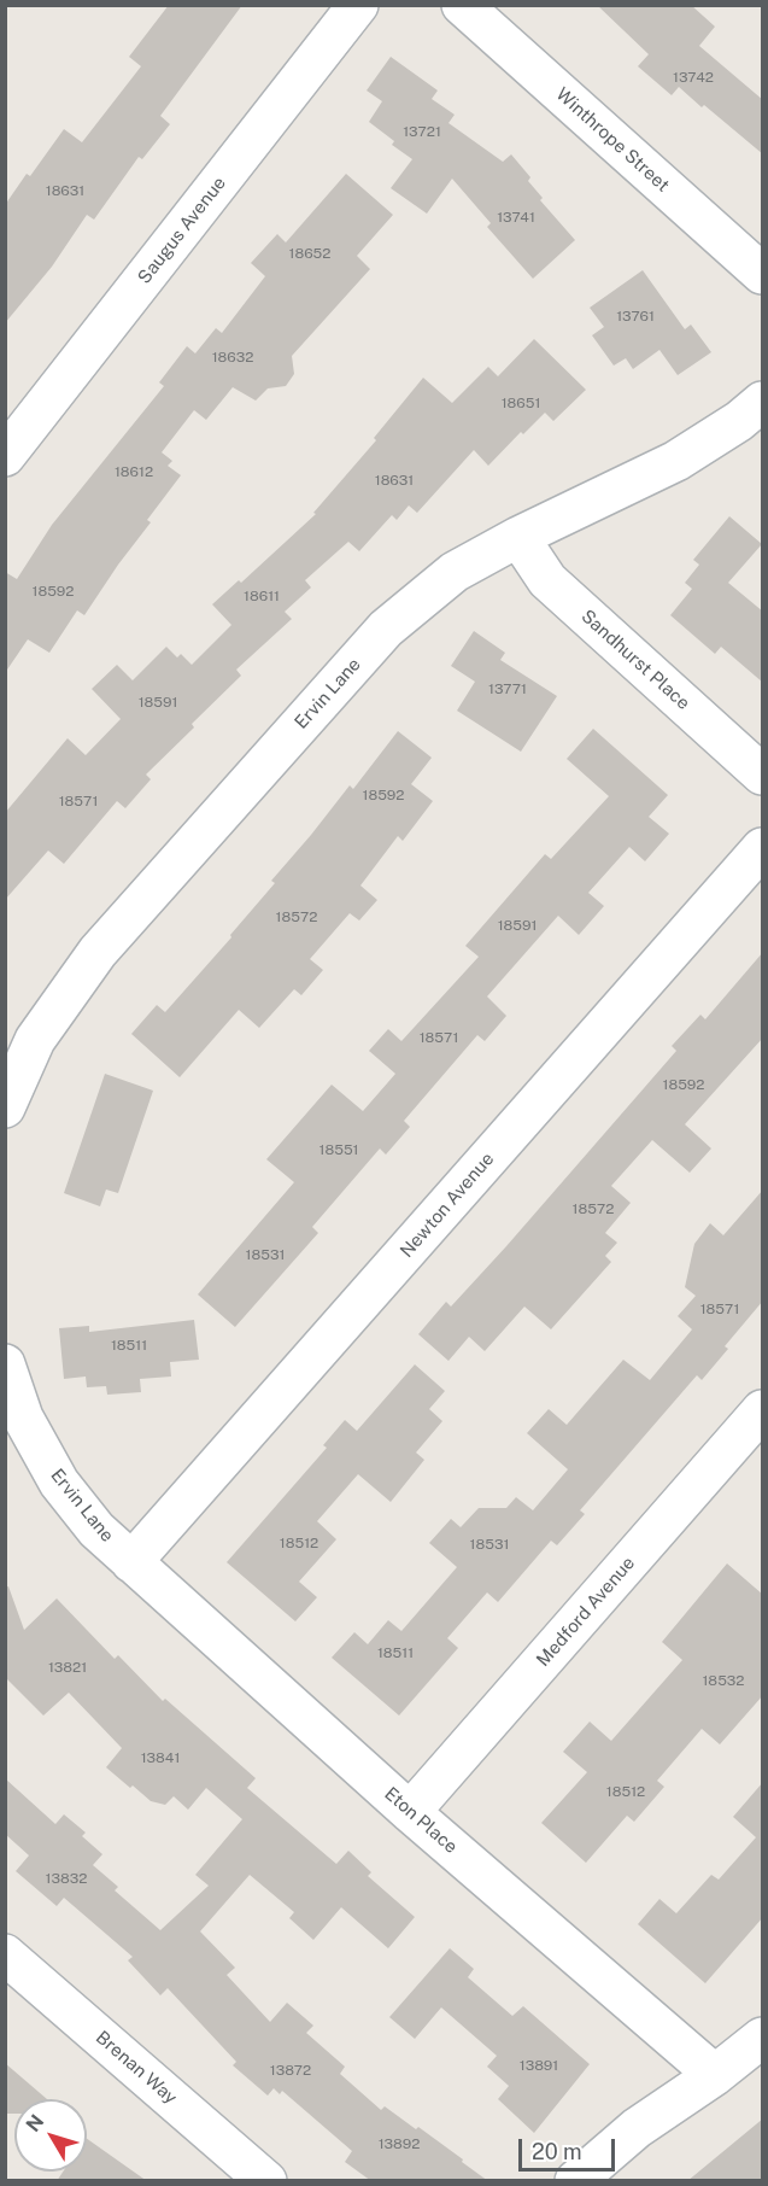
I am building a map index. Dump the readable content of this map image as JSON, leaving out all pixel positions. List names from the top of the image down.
{
  "streets": {
    "street": [
      "Winthrope Street",
      "Saugus Avenue",
      "Sandhurst Place",
      "Ervin Lane",
      "Newton Avenue",
      "Medford Avenue",
      "Eton Place",
      "Brenan Way"
    ]
  },
  "crossings": [
    ["Sandhurst Place", "Ervin Lane"],
    ["Ervin Lane", "Newton Avenue"],
    ["Ervin Lane", "Eton Place"],
    ["Newton Avenue", "Eton Place"],
    ["Medford Avenue", "Eton Place"]
  ],
  "house_numbers": [
    "13742",
    "13721",
    "18631",
    "13741",
    "18652",
    "13761",
    "18632",
    "18651",
    "18612",
    "18631",
    "18592",
    "18611",
    "13771",
    "18591",
    "18592",
    "18571",
    "18572",
    "18591",
    "18571",
    "18592",
    "18551",
    "18572",
    "18531",
    "18571",
    "18511",
    "18512",
    "18531",
    "18511",
    "13821",
    "18532",
    "13841",
    "18512",
    "13832",
    "13891",
    "13872",
    "13892"
  ],
  "scale_bar": "20 m",
  "north": "top left"
}
